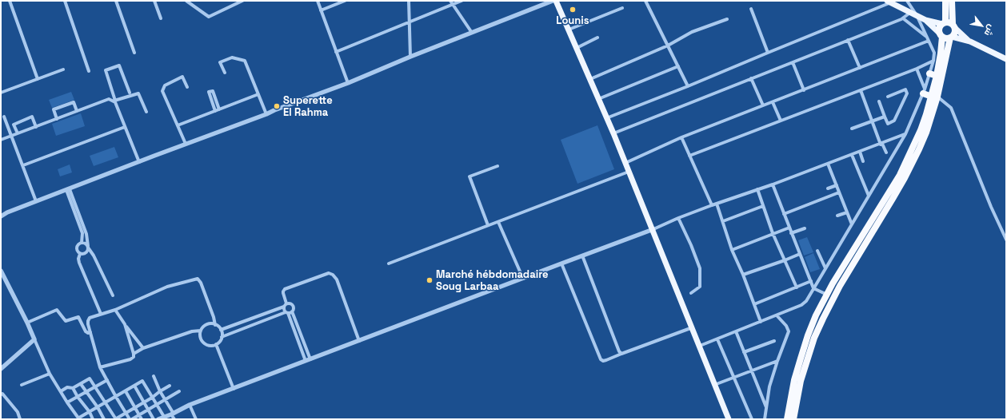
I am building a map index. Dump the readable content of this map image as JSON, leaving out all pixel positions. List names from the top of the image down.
{
  "places": ["Lounis", "Superette El Rahma", "Marché hébdomadaire Soug Larbaa"],
  "north": "bottom right"
}
